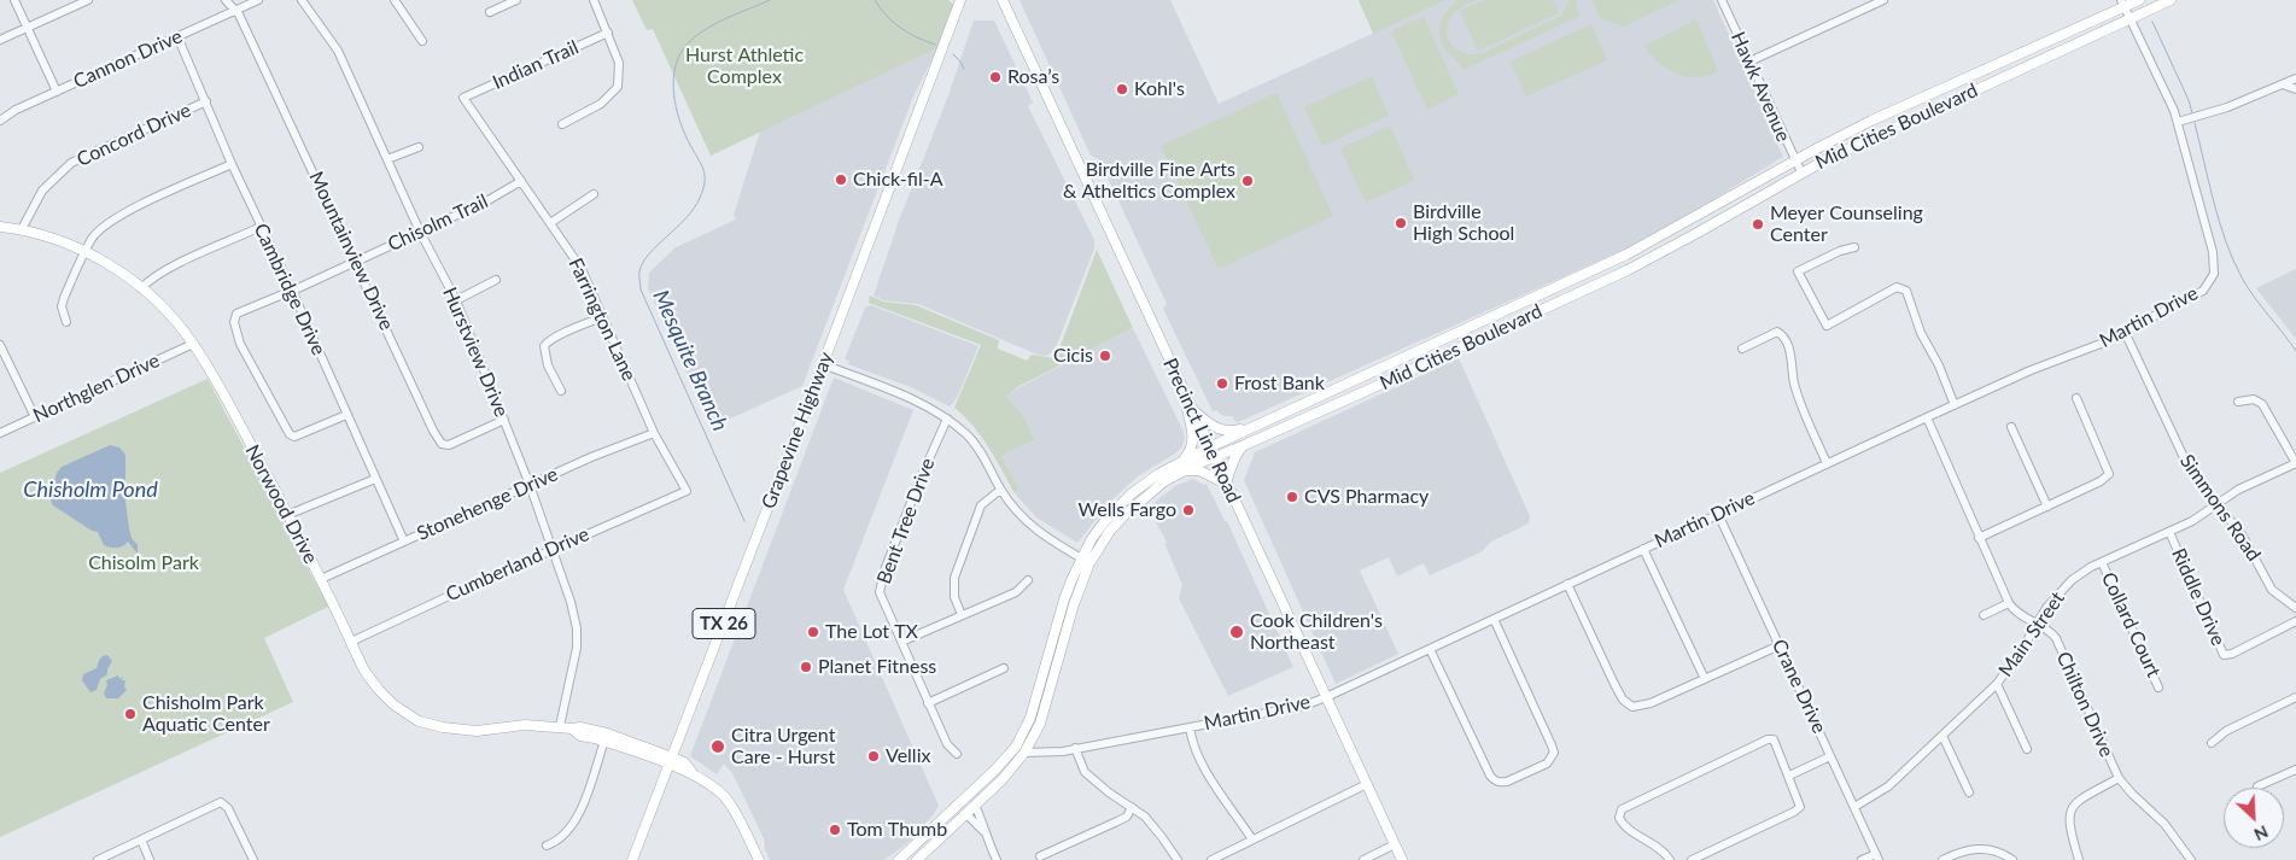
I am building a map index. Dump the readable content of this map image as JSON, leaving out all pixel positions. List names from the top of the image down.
{
  "streets": {
    "main road": [
      "Mid Cities Boulevard",
      "Grapevine Highway",
      "Precinct Line Road",
      "Norwood Drive",
      "TX 26"
    ],
    "street": [
      "Cannon Drive",
      "Indian Trail",
      "Hawk Avenue",
      "Concord Drive",
      "Chisolm Trail",
      "Mountainview Drive",
      "Cambridge Drive",
      "Martin Drive",
      "Farrington Lane",
      "Hurstview Drive",
      "Northglen Drive",
      "Stonehenge Drive",
      "Simmons Road",
      "Bent Tree Drive",
      "Cumberland Drive",
      "Riddle Drive",
      "Collard Court",
      "Main Street",
      "Crane Drive",
      "Chilton Drive"
    ]
  },
  "crossings": [
    ["Cannon Drive", "Mountainview Drive"],
    ["Cannon Drive", "Cambridge Drive"],
    ["Indian Trail", "Farrington Lane"],
    ["Hawk Avenue", "Mid Cities Boulevard"],
    ["Mid Cities Boulevard", "Martin Drive"],
    ["Mid Cities Boulevard", "Precinct Line Road"],
    ["Concord Drive", "Cambridge Drive"],
    ["Concord Drive", "Norwood Drive"],
    ["Chisolm Trail", "Mountainview Drive"],
    ["Chisolm Trail", "Cambridge Drive"],
    ["Chisolm Trail", "Farrington Lane"],
    ["Chisolm Trail", "Hurstview Drive"],
    ["Mountainview Drive", "Hurstview Drive"],
    ["Cambridge Drive", "Stonehenge Drive"],
    ["Martin Drive", "Precinct Line Road"],
    ["Martin Drive", "Simmons Road"],
    ["Martin Drive", "Crane Drive"],
    ["Martin Drive", "Chilton Drive"],
    ["Farrington Lane", "Stonehenge Drive"],
    ["Farrington Lane", "Cumberland Drive"],
    ["Hurstview Drive", "Norwood Drive"],
    ["Hurstview Drive", "Stonehenge Drive"],
    ["Hurstview Drive", "Cumberland Drive"],
    ["Northglen Drive", "Norwood Drive"],
    ["Grapevine Highway", "Norwood Drive"],
    ["Norwood Drive", "Stonehenge Drive"],
    ["Norwood Drive", "Cumberland Drive"],
    ["Simmons Road", "Main Street"],
    ["Riddle Drive", "Main Street"],
    ["Collard Court", "Main Street"],
    ["Main Street", "Crane Drive"],
    ["Main Street", "Chilton Drive"]
  ],
  "water": ["Mesquite Branch", "Chisholm Pond"],
  "parks": ["Hurst Athletic Complex", "Chisolm Park"],
  "places": [
    "Rosa’s",
    "Kohl's",
    "Chick-fil-A",
    "Birdville Fine Arts & Atheltics Complex",
    "Birdville High School",
    "Meyer Counseling Center",
    "Cicis",
    "Frost Bank",
    "CVS Pharmacy",
    "Wells Fargo",
    "The Lot TX",
    "Cook Children's Northeast",
    "Planet Fitness",
    "Chisholm Park Aquatic Center",
    "Citra Urgent Care - Hurst",
    "Vellix",
    "Tom Thumb"
  ],
  "north": "bottom right"
}
